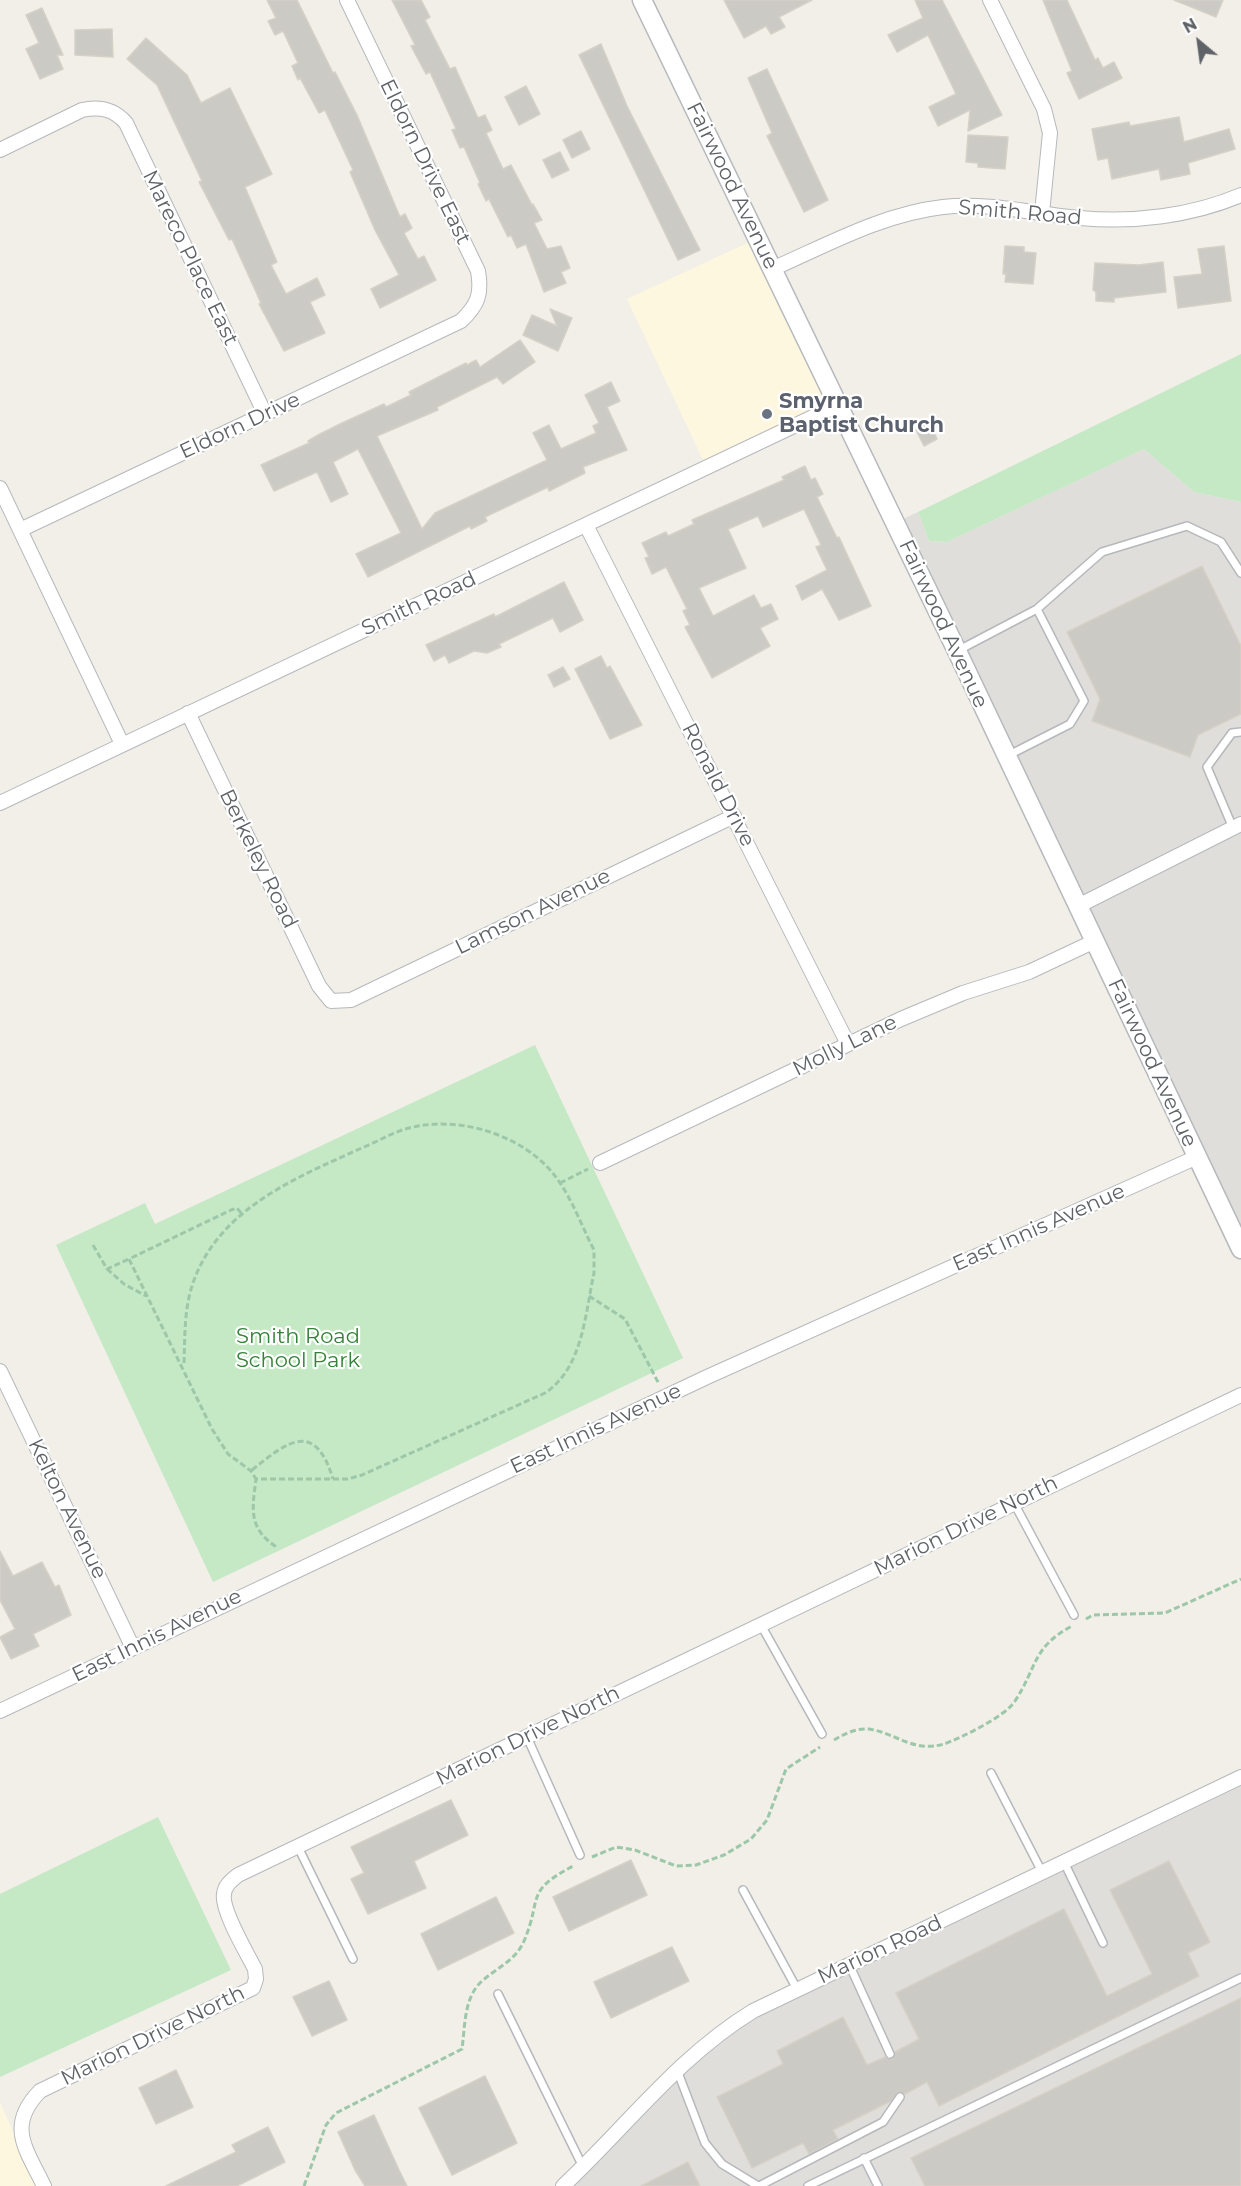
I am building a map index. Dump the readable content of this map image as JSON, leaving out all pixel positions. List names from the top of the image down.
{
  "streets": {
    "street": [
      "Eldorn Drive East",
      "Fairwood Avenue",
      "Smith Road",
      "Mareco Place East",
      "Eldorn Drive",
      "Ronald Drive",
      "Berkeley Road",
      "Lamson Avenue",
      "Molly Lane",
      "East Innis Avenue",
      "Kelton Avenue",
      "Marion Drive North",
      "Marion Road"
    ]
  },
  "crossings": [
    ["Eldorn Drive East", "Eldorn Drive"],
    ["Fairwood Avenue", "Smith Road"],
    ["Fairwood Avenue", "Molly Lane"],
    ["Fairwood Avenue", "East Innis Avenue"],
    ["Smith Road", "Ronald Drive"],
    ["Smith Road", "Berkeley Road"],
    ["Mareco Place East", "Eldorn Drive"],
    ["Ronald Drive", "Lamson Avenue"],
    ["Ronald Drive", "Molly Lane"],
    ["Berkeley Road", "Lamson Avenue"],
    ["East Innis Avenue", "Kelton Avenue"]
  ],
  "parks": ["Smith Road School Park"],
  "places": ["Smyrna Baptist Church"],
  "north": "top left"
}
